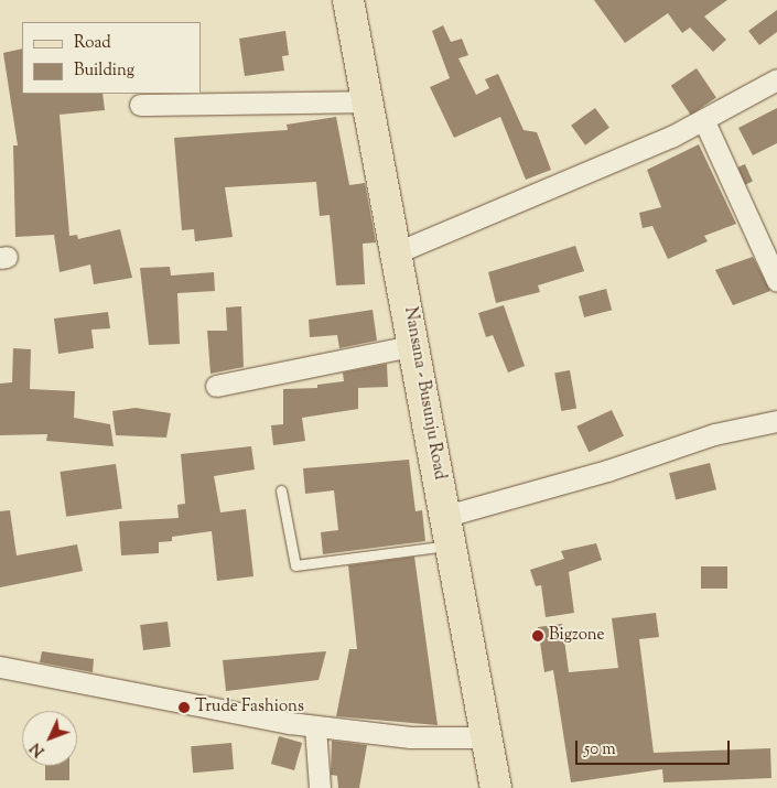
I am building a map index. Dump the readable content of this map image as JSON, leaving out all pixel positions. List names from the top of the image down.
{
  "streets": {
    "main road": ["Nansana - Busunju Road"]
  },
  "places": ["Bigzone", "Trude Fashions"],
  "legend": ["Road", "Building"],
  "scale_bar": "50 m",
  "north": "bottom left"
}
